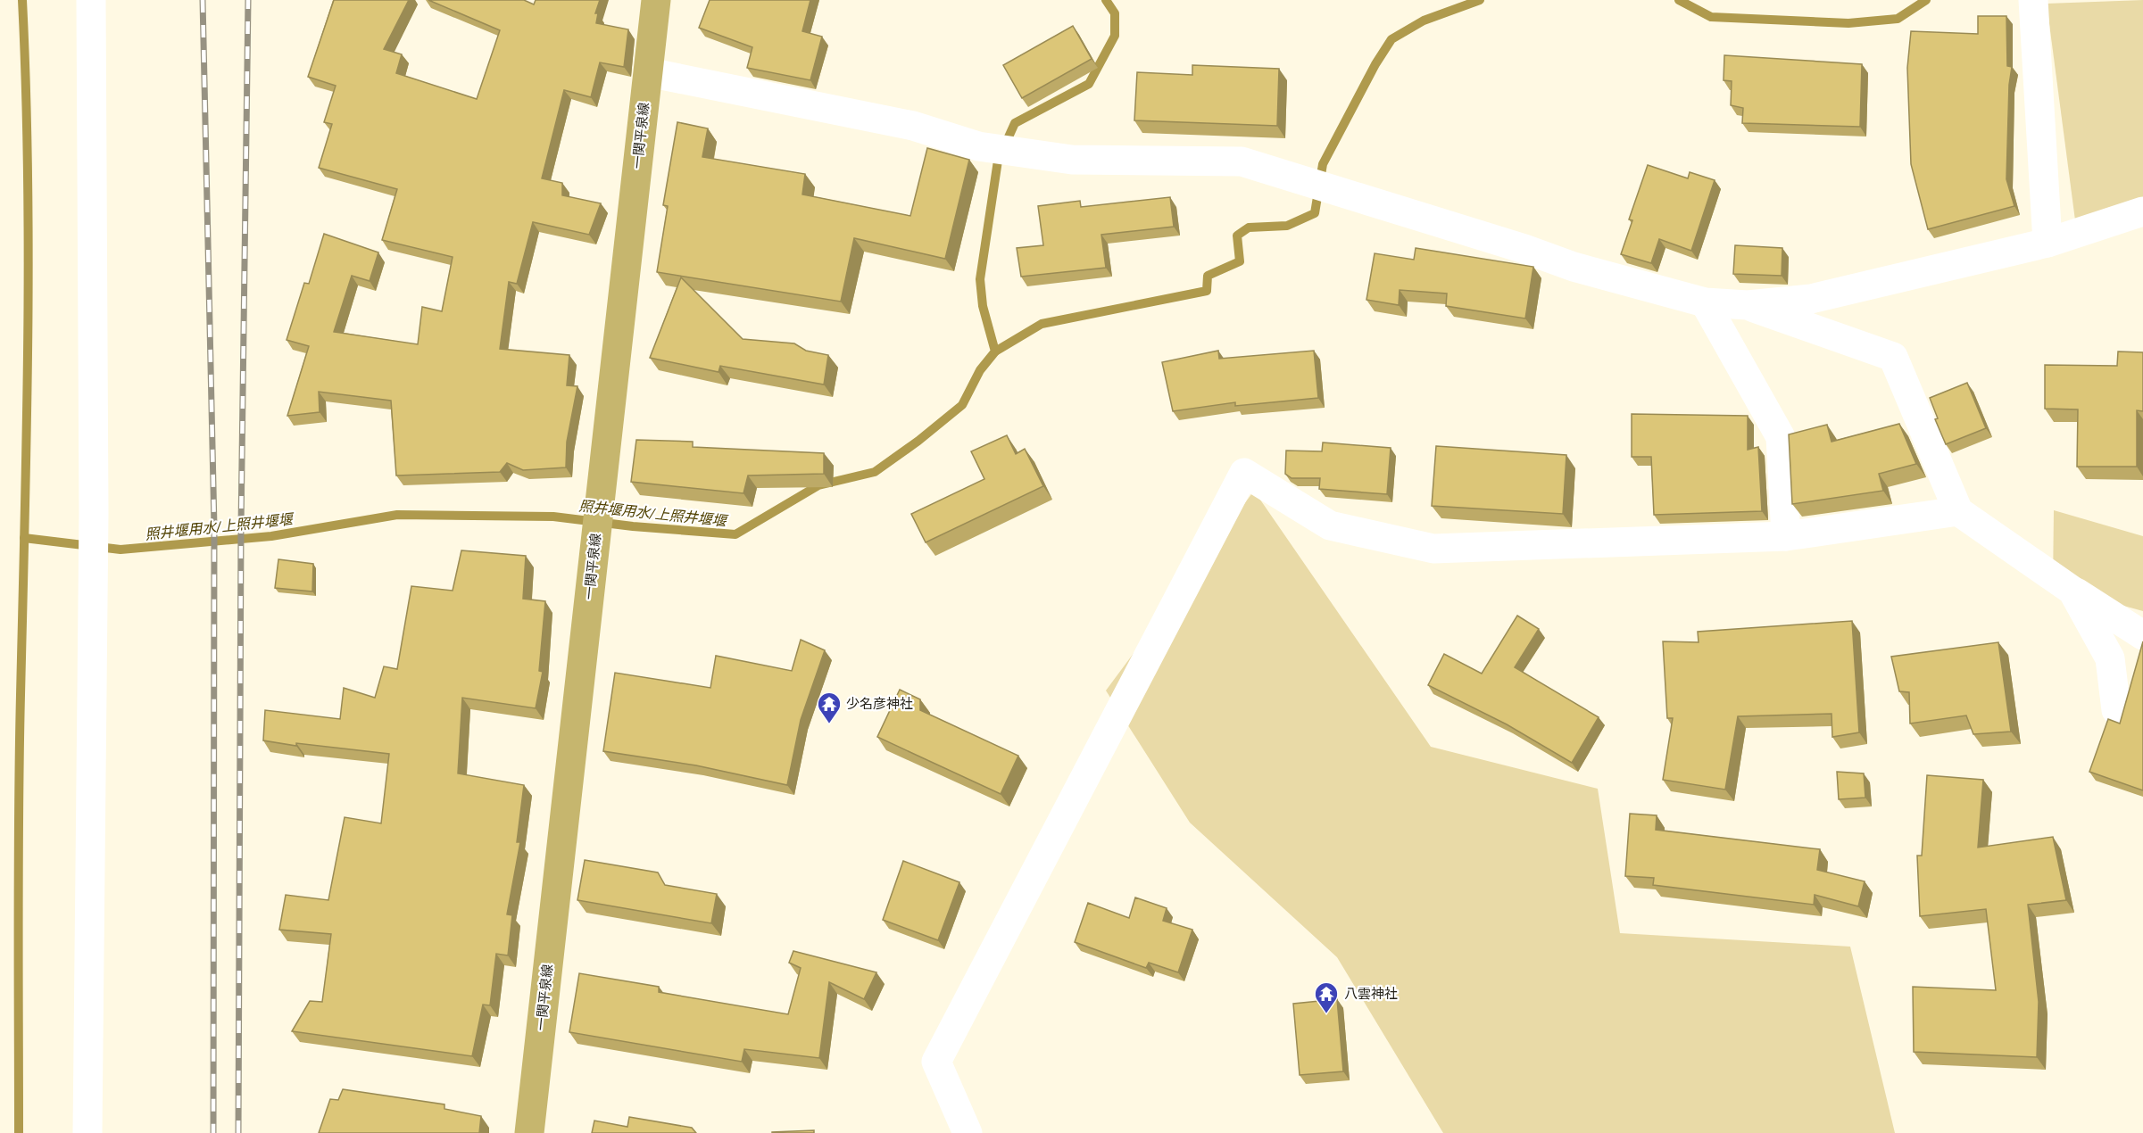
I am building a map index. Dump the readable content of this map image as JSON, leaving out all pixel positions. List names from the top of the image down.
{
  "streets": {
    "main road": ["一関平泉線"]
  },
  "water": ["照井堰用水/上照井堰堰"],
  "places": {
    "temple": ["少名彦神社", "八雲神社"]
  }
}
